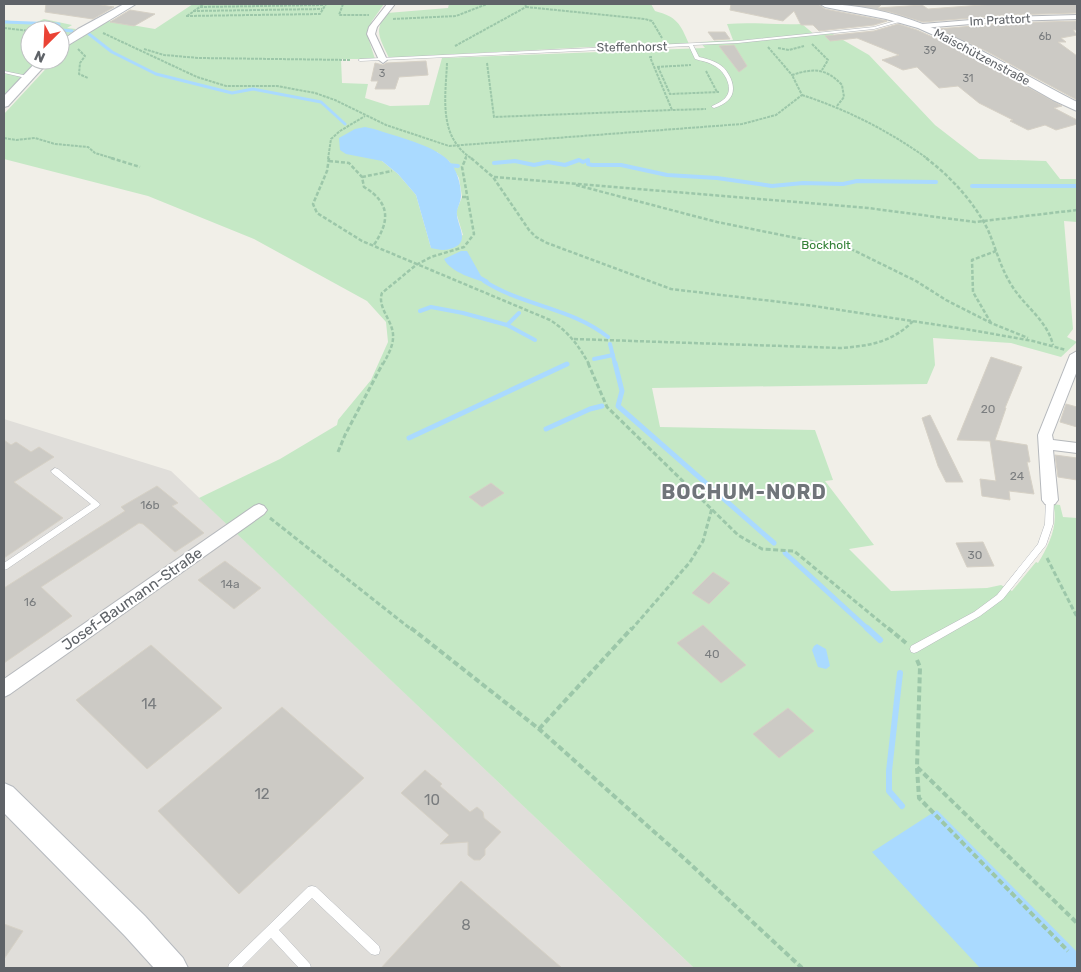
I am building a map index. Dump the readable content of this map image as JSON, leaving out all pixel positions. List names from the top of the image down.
{
  "streets": {
    "street": ["Im Prattort", "Maischützenstraße", "Josef-Baumann-Straße"],
    "lane": ["Steffenhorst"]
  },
  "crossings": [
    ["Im Prattort", "Maischützenstraße"],
    ["Steffenhorst", "Maischützenstraße"]
  ],
  "districts": ["BOCHUM-NORD"],
  "parks": ["Bockholt"],
  "house_numbers": [
    "6b",
    "39",
    "3",
    "31",
    "20",
    "24",
    "16b",
    "30",
    "14a",
    "16",
    "40",
    "14",
    "12",
    "10",
    "8"
  ],
  "north": "bottom left"
}
